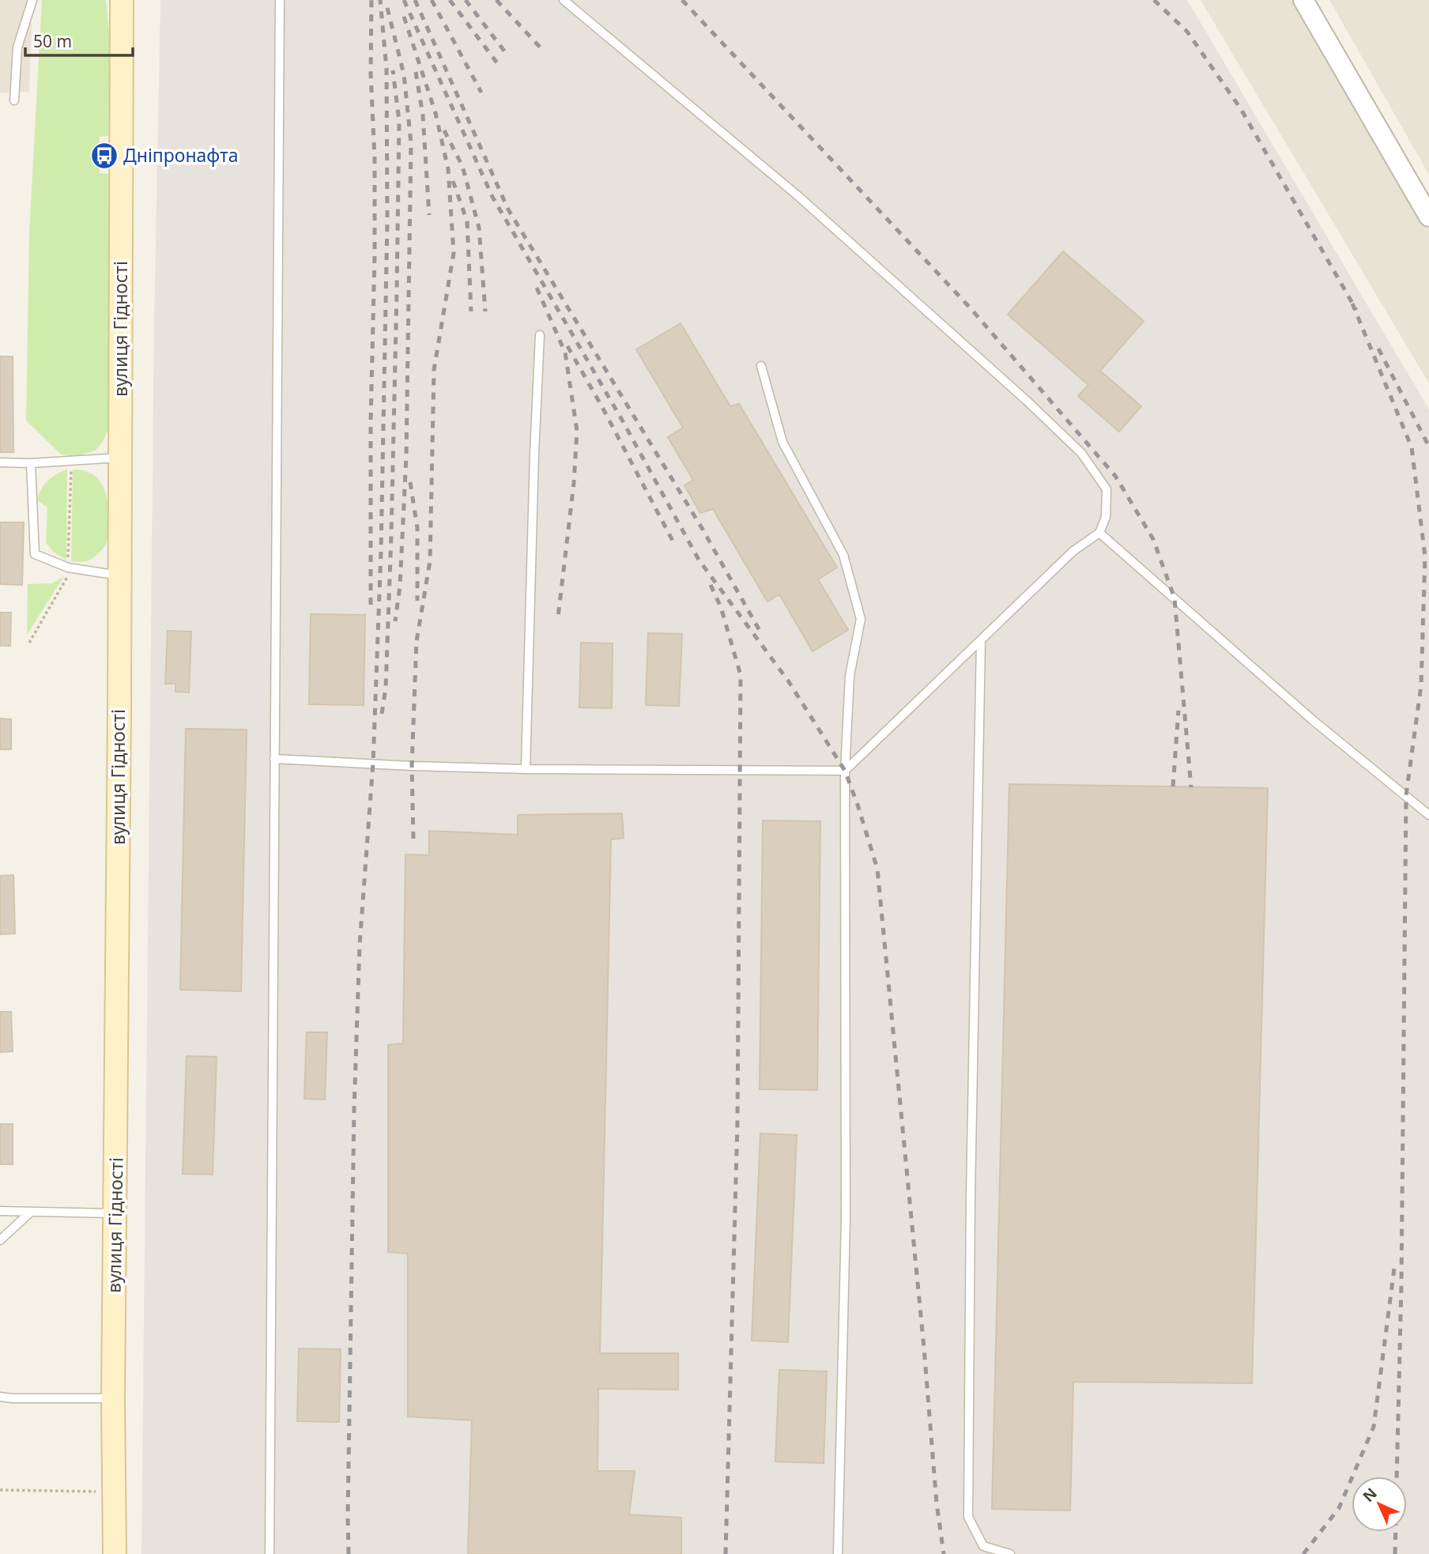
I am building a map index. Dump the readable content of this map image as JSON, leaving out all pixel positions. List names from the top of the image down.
{
  "streets": {
    "main road": ["вулиця Гідності"]
  },
  "places": {
    "bus stop": ["Дніпронафта"]
  },
  "scale_bar": "50 m",
  "north": "top left"
}
